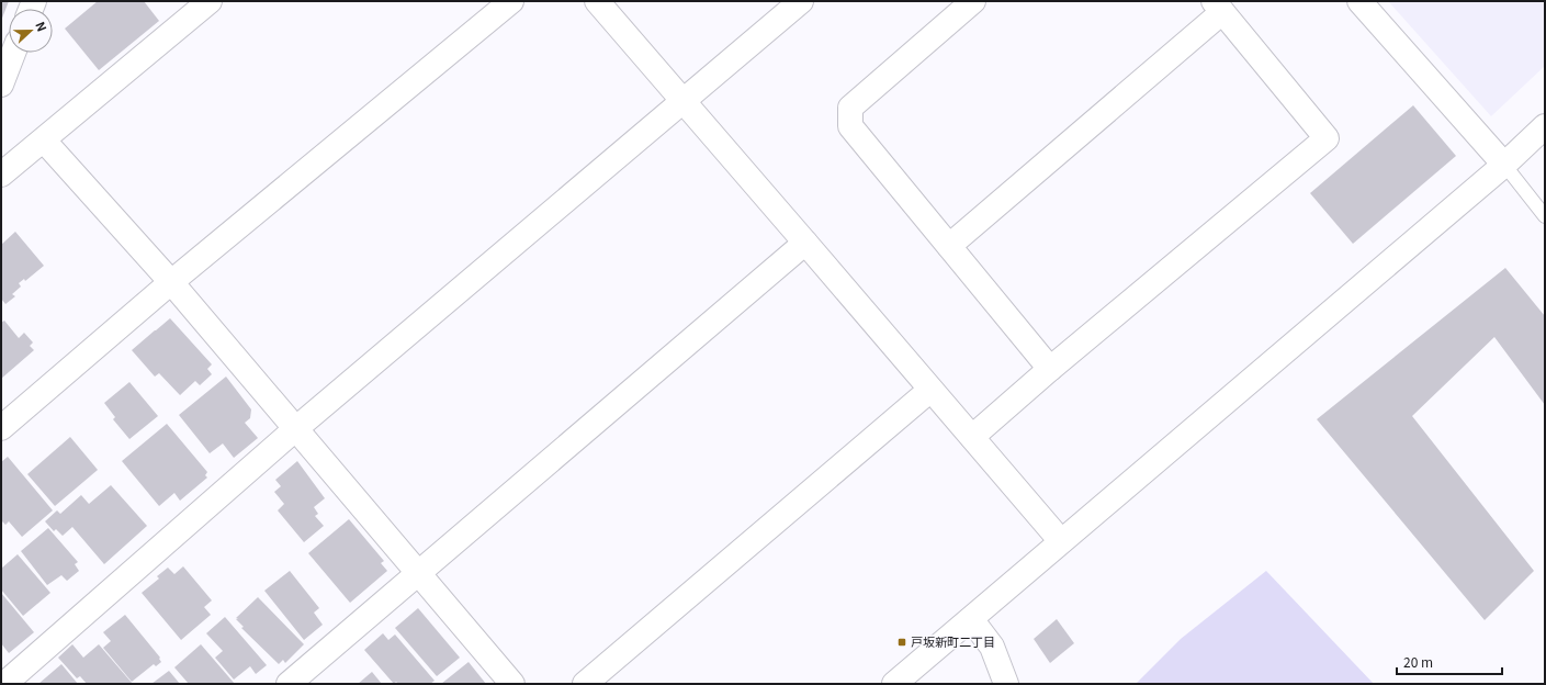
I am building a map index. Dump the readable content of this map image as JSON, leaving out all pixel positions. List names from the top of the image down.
{
  "places": {
    "transit": ["戸坂新町二丁目"]
  },
  "scale_bar": "20 m",
  "north": "right"
}
